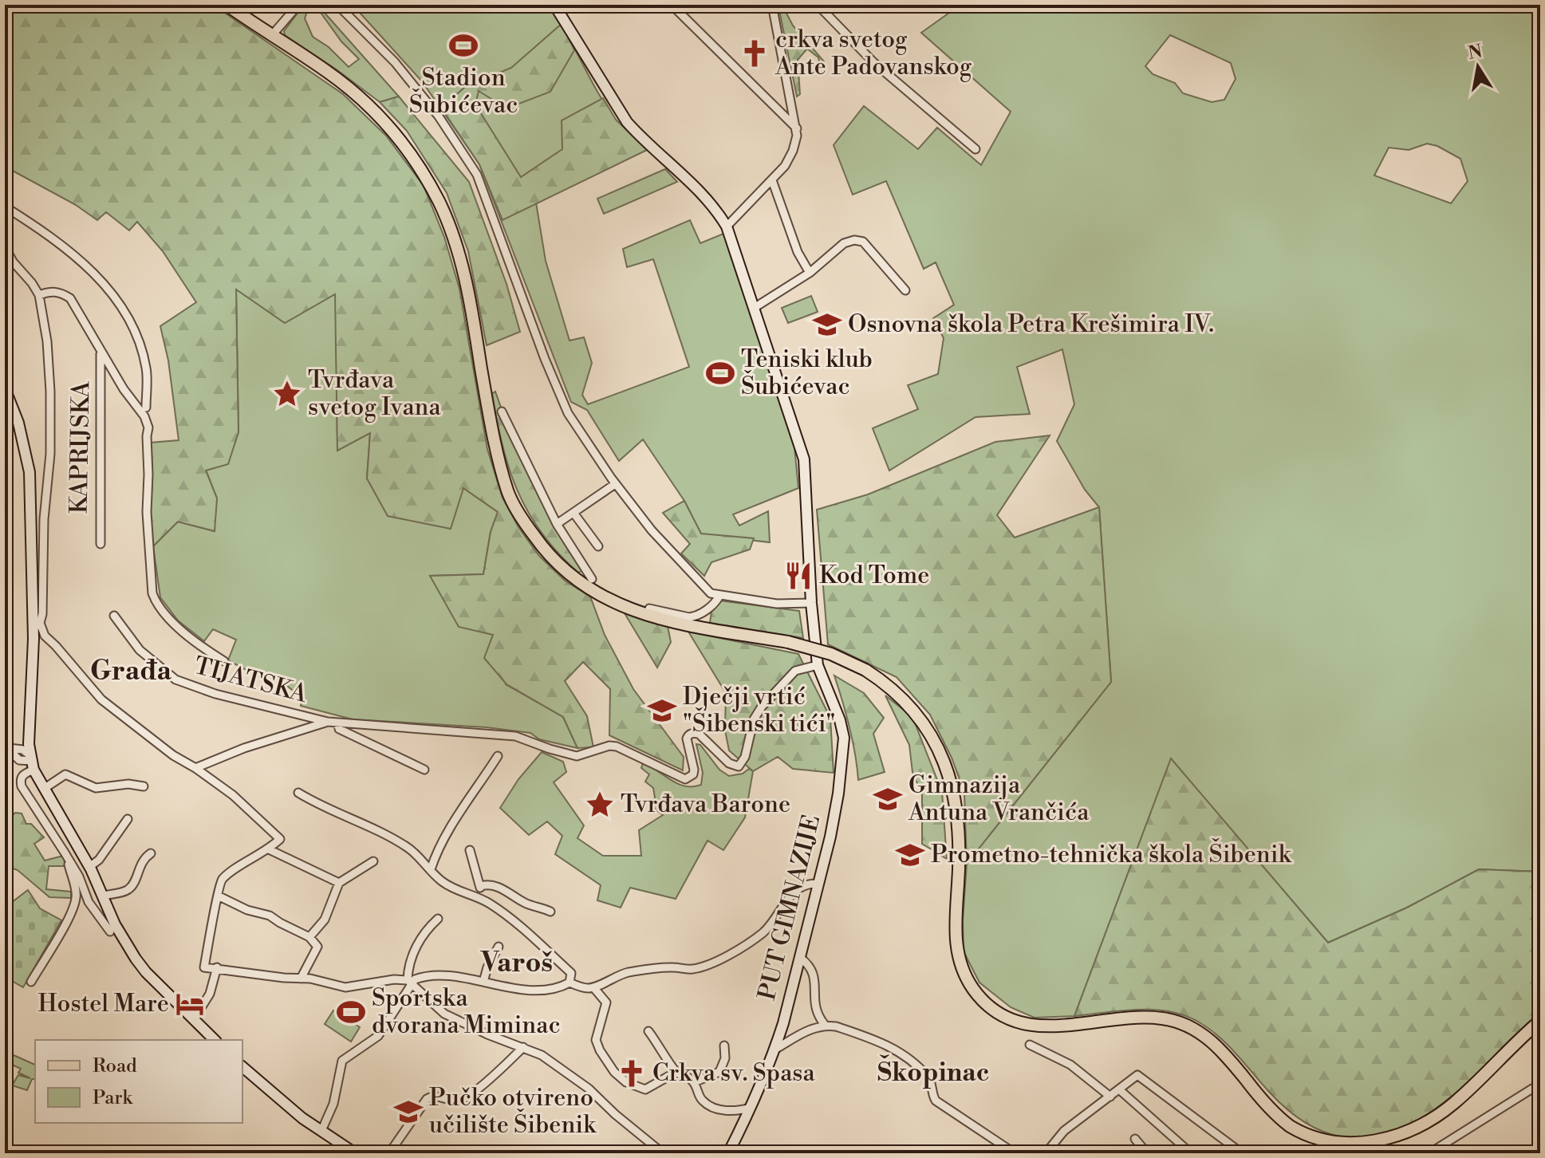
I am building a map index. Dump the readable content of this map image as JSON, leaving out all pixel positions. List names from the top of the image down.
{
  "streets": {
    "street": ["KAPRIJSKA", "TIJATSKA", "PUT GIMNAZIJE"]
  },
  "crossings": [
    ["TIJATSKA", "PUT GIMNAZIJE"]
  ],
  "districts": ["Građa", "Varoš", "Škopinac"],
  "places": {
    "sports": ["Stadion Šubićevac", "Teniski klub Šubićevac", "Sportska dvorana Miminac"],
    "church": ["crkva svetog Ante Padovanskog", "Crkva sv. Spasa"],
    "school or university": [
      "Osnovna škola Petra Krešimira IV.",
      "Dječji vrtić \"Šibenski tići\"",
      "Gimnazija Antuna Vrančića",
      "Prometno-tehnička škola Šibenik",
      "Pučko otvireno učilište Šibenik"
    ],
    "place": ["Tvrđava svetog Ivana", "Tvrđava Barone"],
    "restaurant": ["Kod Tome"],
    "hotel": ["Hostel Mare"]
  },
  "legend": ["Road", "Park"],
  "north": "top"
}
